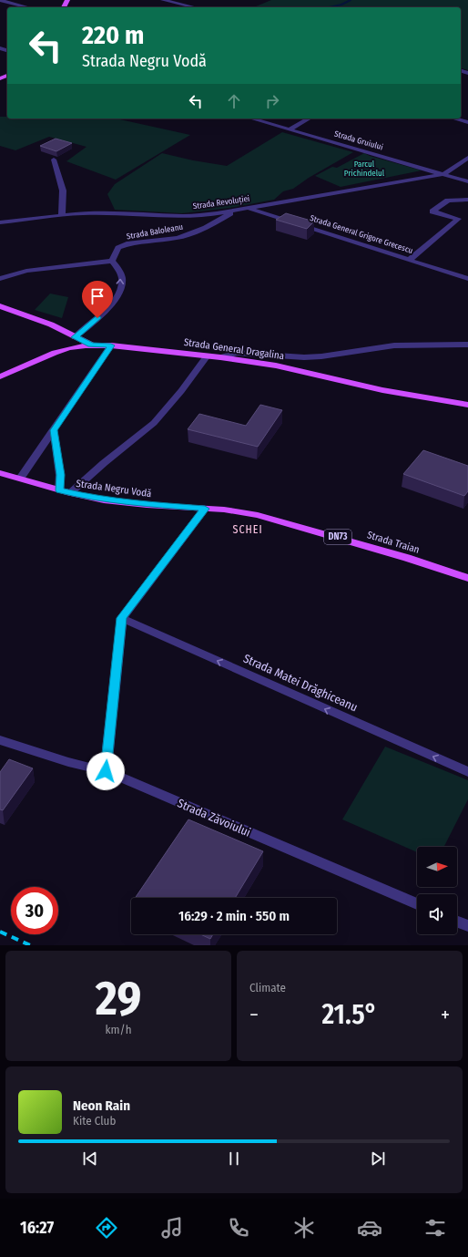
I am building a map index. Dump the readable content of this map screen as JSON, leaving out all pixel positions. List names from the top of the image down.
{
  "streets": {
    "main road": [
      "Strada General Dragalina",
      "Strada Negru Vodă",
      "DN73",
      "Strada Traian"
    ],
    "street": [
      "Strada Gruiului",
      "Strada Revoluției",
      "Strada Baloleanu",
      "Strada General Grigore Grecescu",
      "Strada Matei Drăghiceanu",
      "Strada Zăvoiului"
    ]
  },
  "crossings": [
    ["Strada Gruiului", "Strada Revoluției"],
    ["Strada Revoluției", "Strada Baloleanu"],
    ["Strada Revoluției", "Strada General Grigore Grecescu"],
    ["Strada Negru Vodă", "Strada Traian"]
  ],
  "one_way": ["Strada Matei Drăghiceanu"],
  "districts": ["SCHEI"],
  "parks": ["Parcul Prichindelul"],
  "north": "right",
  "page": {
    "turn": ["220 m", "Strada Negru Vodă"],
    "limit": "30",
    "trip": "16:29 · 2 min · 550 m",
    "tile": [
      ["29", "km/h"],
      "Climate"
    ],
    "heat": ["−", "21.5°", "+"],
    "song": ["Neon Rain", "Kite Club"],
    "tabs": "16:27"
  }
}
